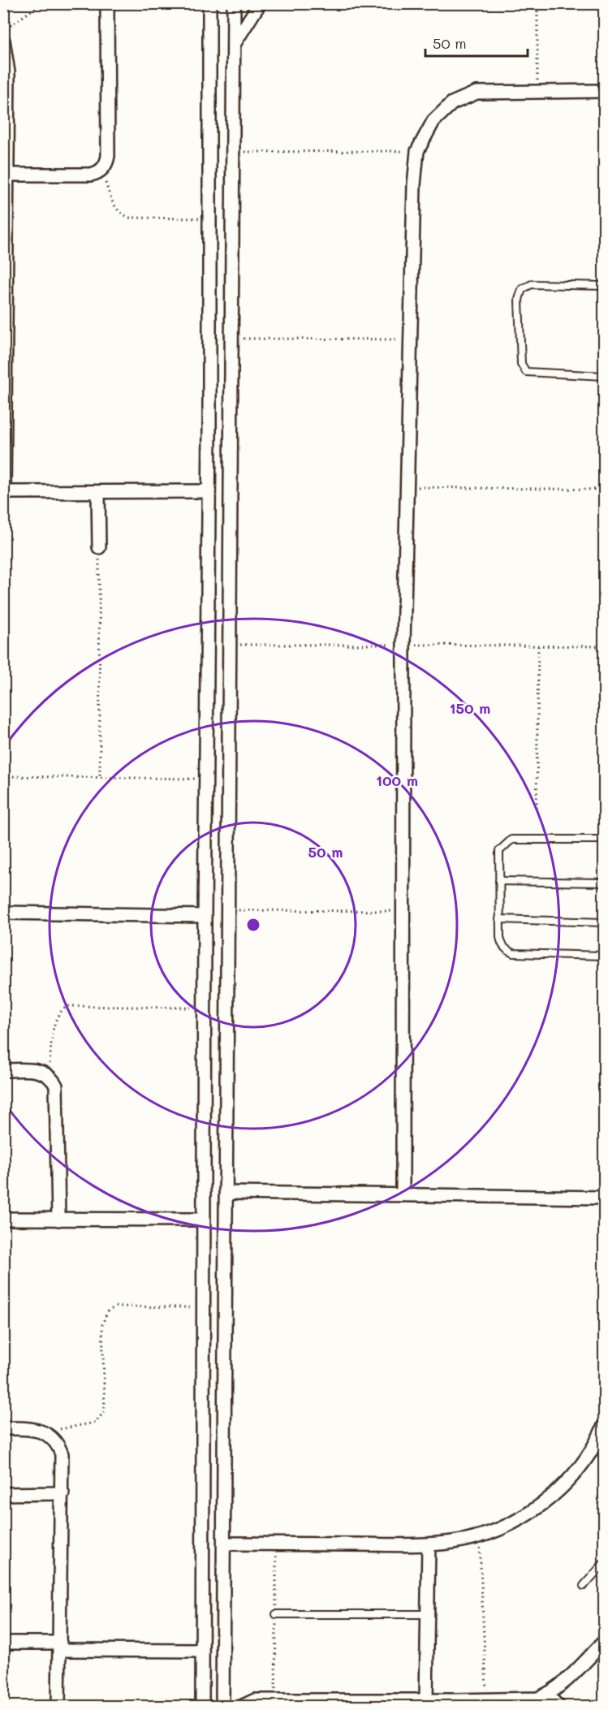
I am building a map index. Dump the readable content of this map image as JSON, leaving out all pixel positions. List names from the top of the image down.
{
  "scale_bar": "50 m",
  "rings": ["150 m", "100 m", "50 m"]
}
